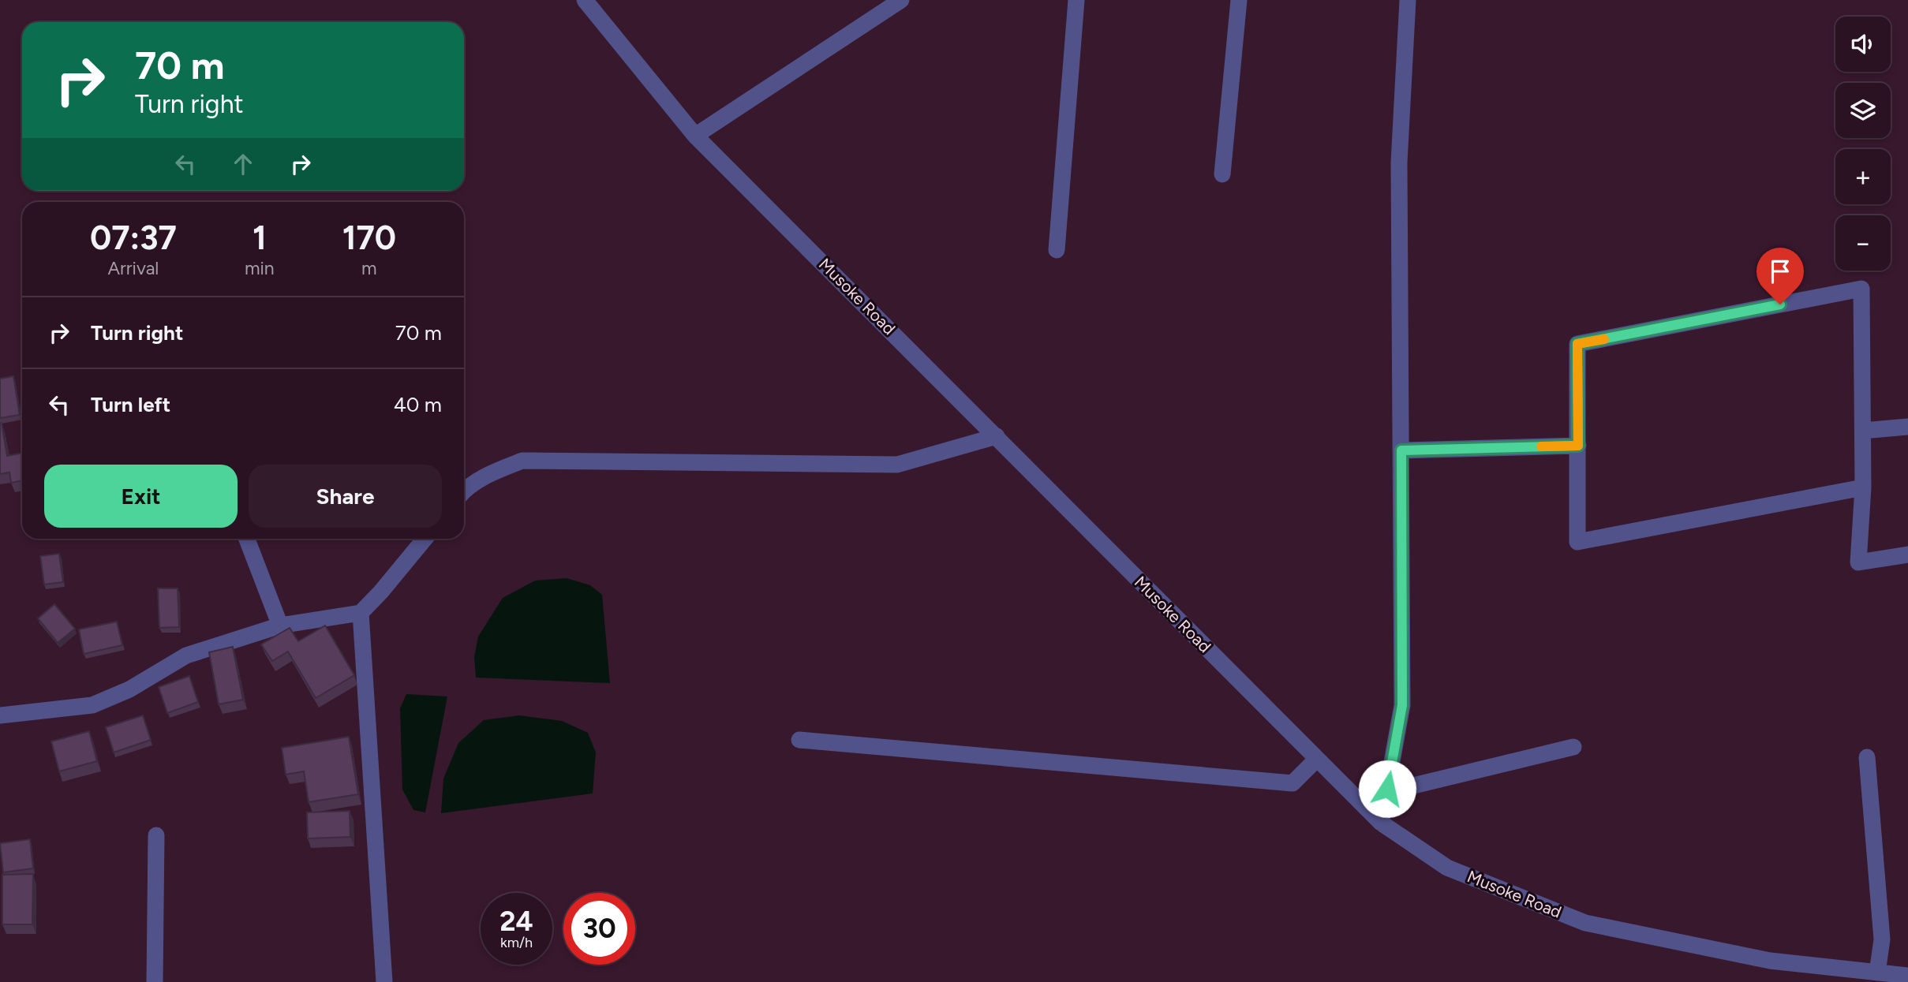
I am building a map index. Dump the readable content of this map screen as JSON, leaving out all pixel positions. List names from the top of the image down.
{
  "streets": {
    "street": ["Musoke Road"]
  },
  "page": {
    "map_buttons": ["+", "−"],
    "turn": ["70 m", "Turn right"],
    "eta": [
      "07:37",
      "Arrival",
      "1",
      "min",
      "170",
      "m"
    ],
    "list": [
      {
        "name": "Turn right",
        "value": "70 m"
      },
      {
        "name": "Turn left",
        "value": "40 m"
      }
    ],
    "buttons": ["Exit", "Share"],
    "speed": "24 km/h",
    "limit": "30"
  }
}
